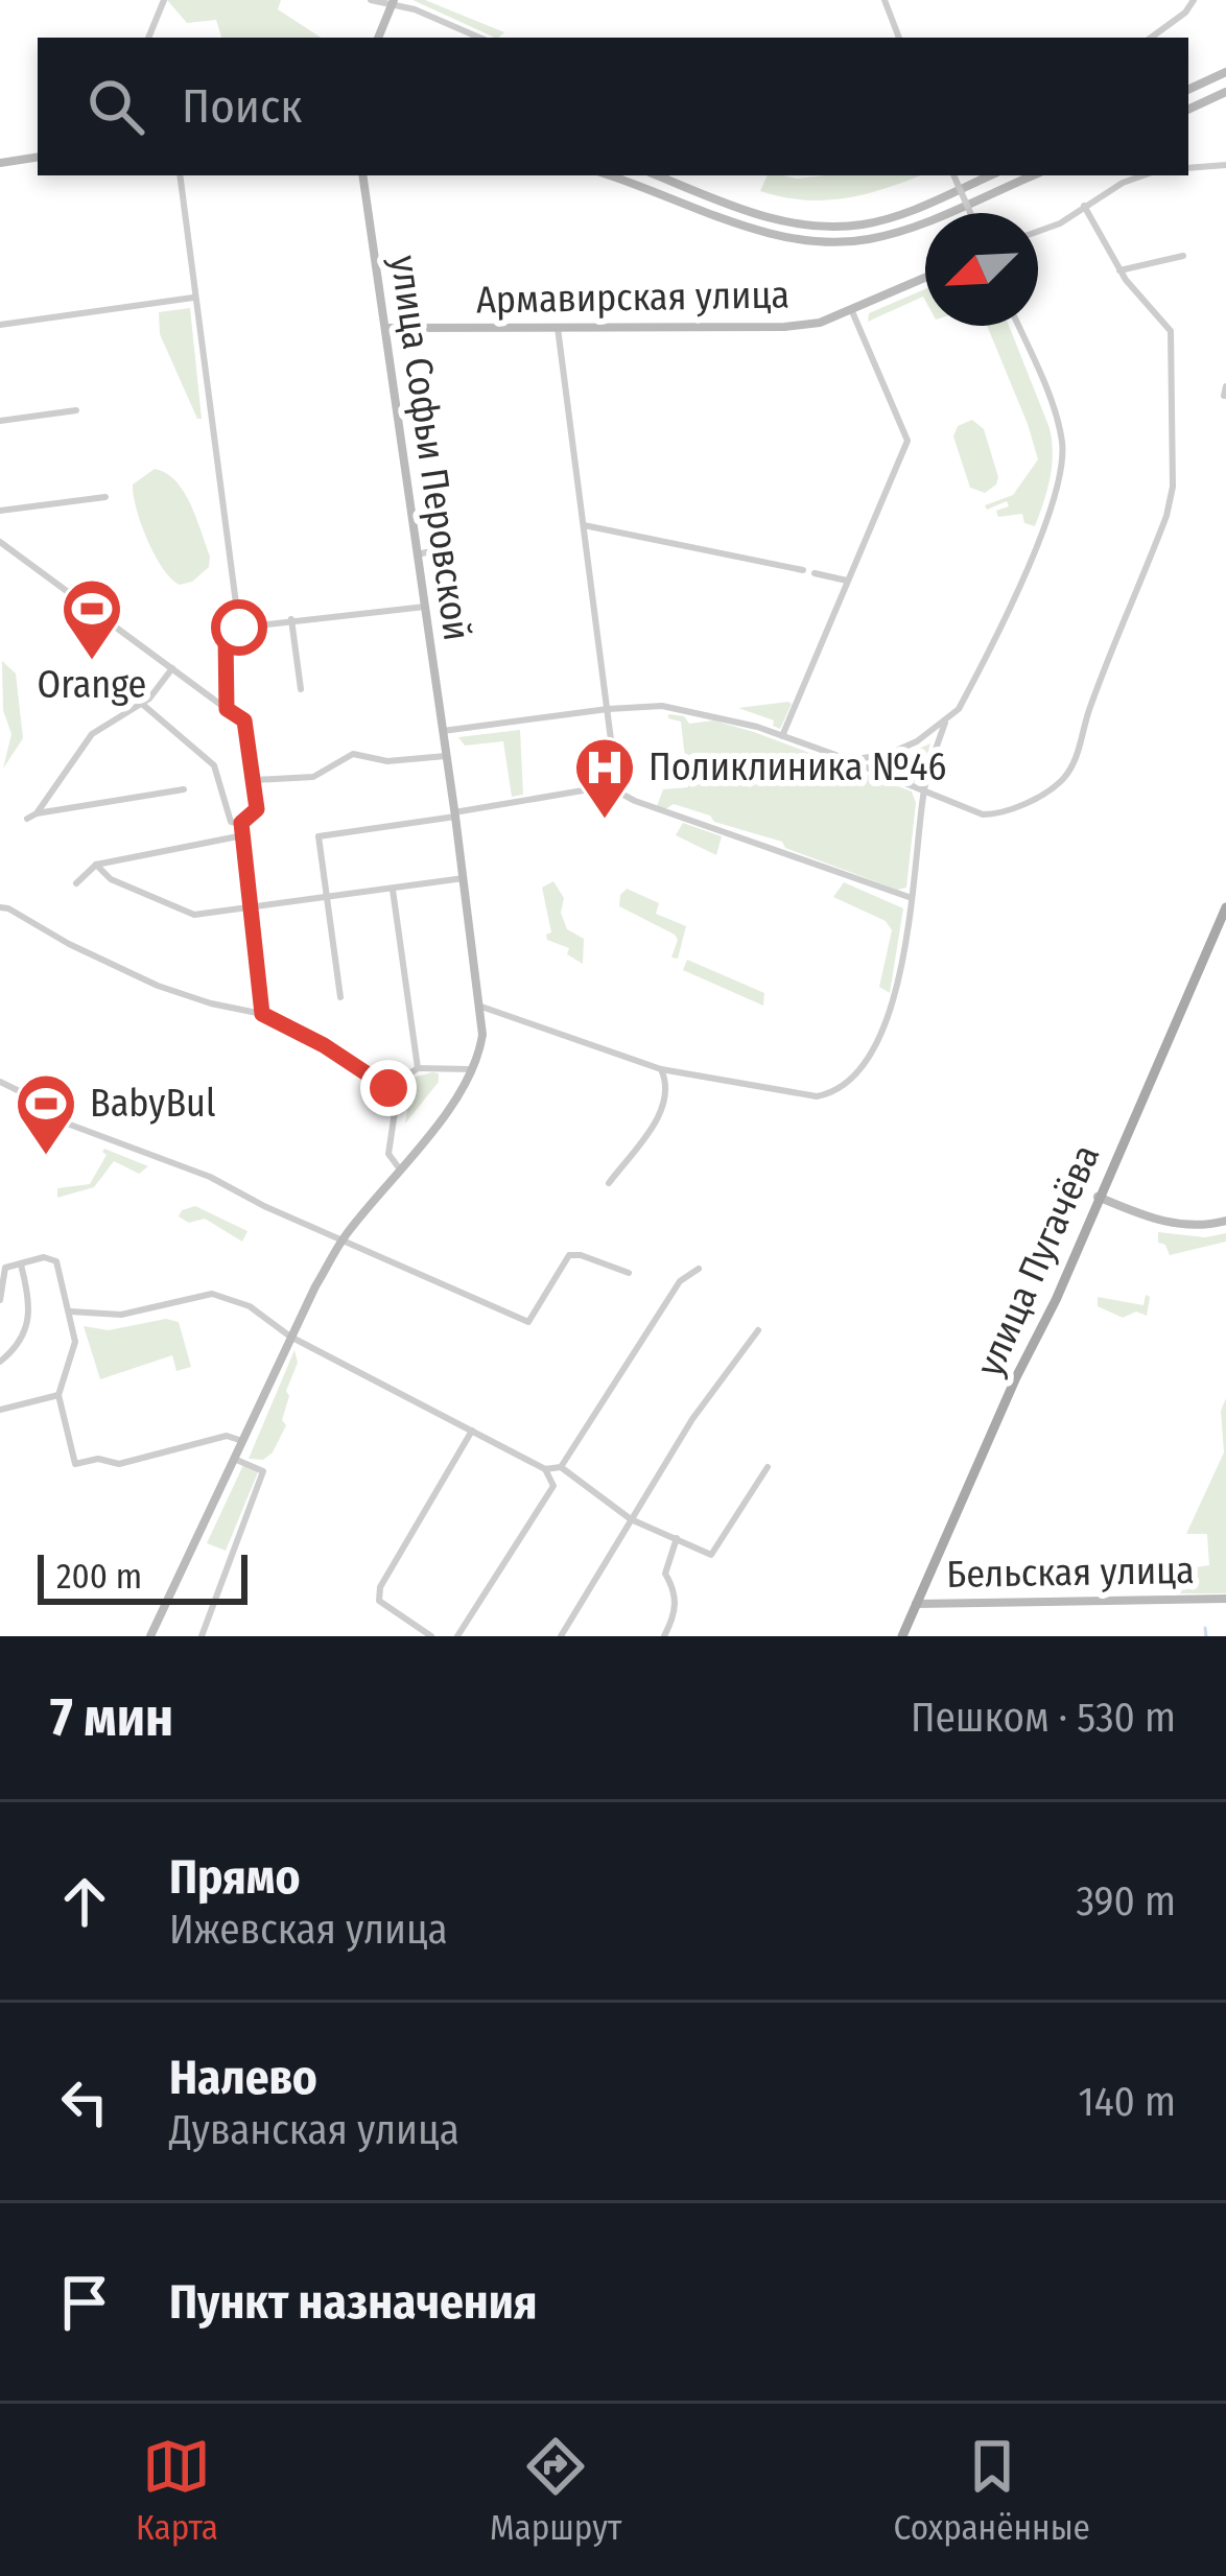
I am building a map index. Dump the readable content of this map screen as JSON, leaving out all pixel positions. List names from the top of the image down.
{
  "streets": {
    "main road": [
      "Армавирская улица",
      "улица Софьи Перовской",
      "улица Пугачёва",
      "Бельская улица"
    ]
  },
  "crossings": [
    ["Армавирская улица", "улица Софьи Перовской"],
    ["улица Пугачёва", "Бельская улица"]
  ],
  "places": {
    "sports": ["Orange", "BabyBul"],
    "hospital": ["Поликлиника №46"]
  },
  "scale_bar": "200 m",
  "north": "bottom left",
  "page": {
    "search": "Поиск",
    "scale": "200 m",
    "heading": ["7 мин", "Пешком · 530 m"],
    "list": [
      ["Прямо", "Ижевская улица", "390 m"],
      ["Налево", "Дуванская улица", "140 m"],
      "Пункт назначения"
    ],
    "nav": ["Карта", "Маршрут", "Сохранённые"]
  }
}
